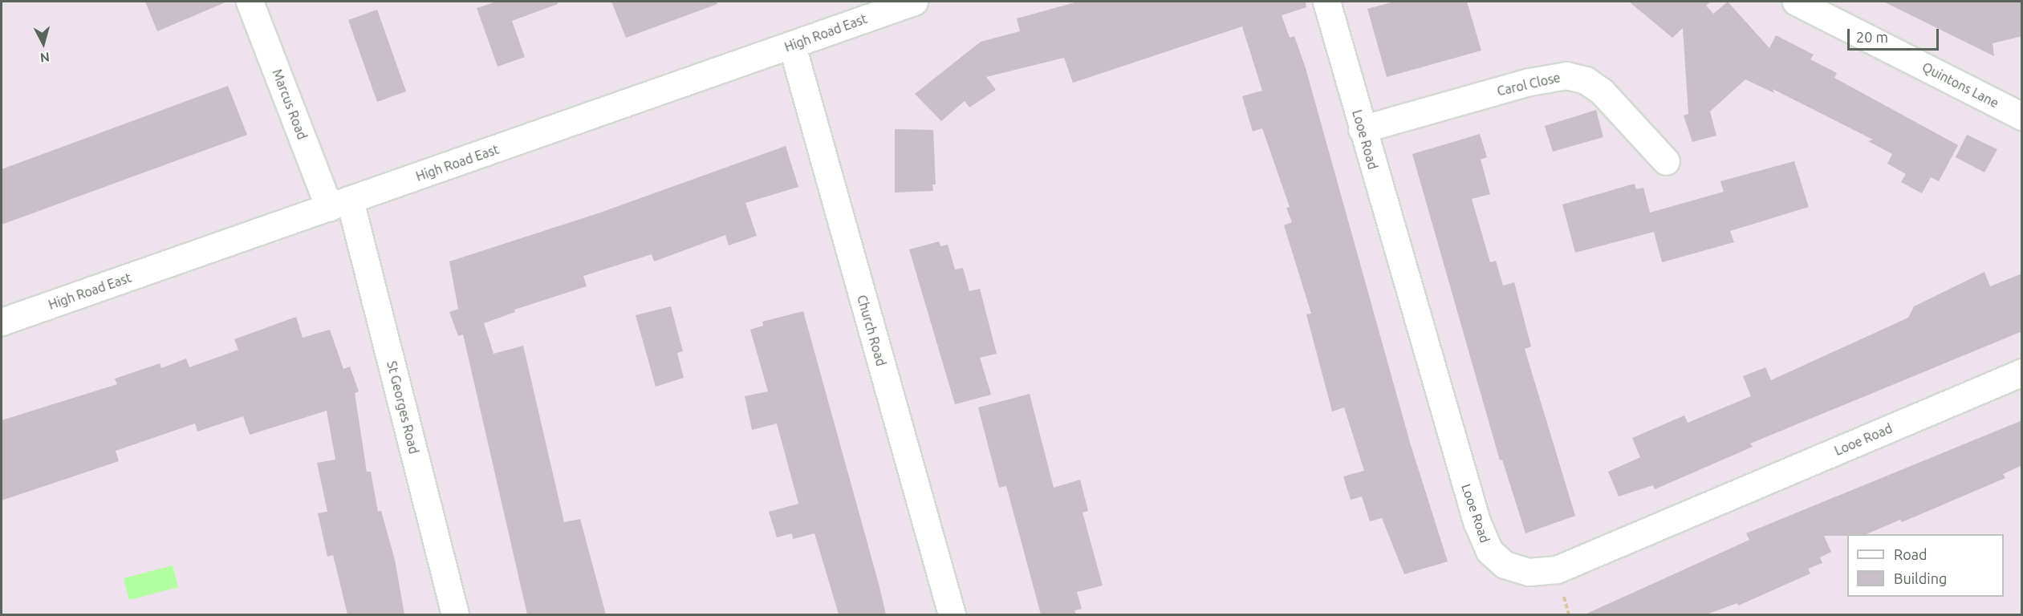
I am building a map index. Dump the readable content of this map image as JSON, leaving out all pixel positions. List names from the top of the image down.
{
  "streets": {
    "street": [
      "High Road East",
      "Carol Close",
      "Quintons Lane",
      "Marcus Road",
      "Looe Road",
      "Church Road",
      "St Georges Road"
    ]
  },
  "crossings": [
    ["High Road East", "Marcus Road"],
    ["High Road East", "Church Road"],
    ["High Road East", "St Georges Road"],
    ["Carol Close", "Looe Road"],
    ["Marcus Road", "St Georges Road"]
  ],
  "legend": ["Road", "Building"],
  "scale_bar": "20 m",
  "north": "bottom"
}
